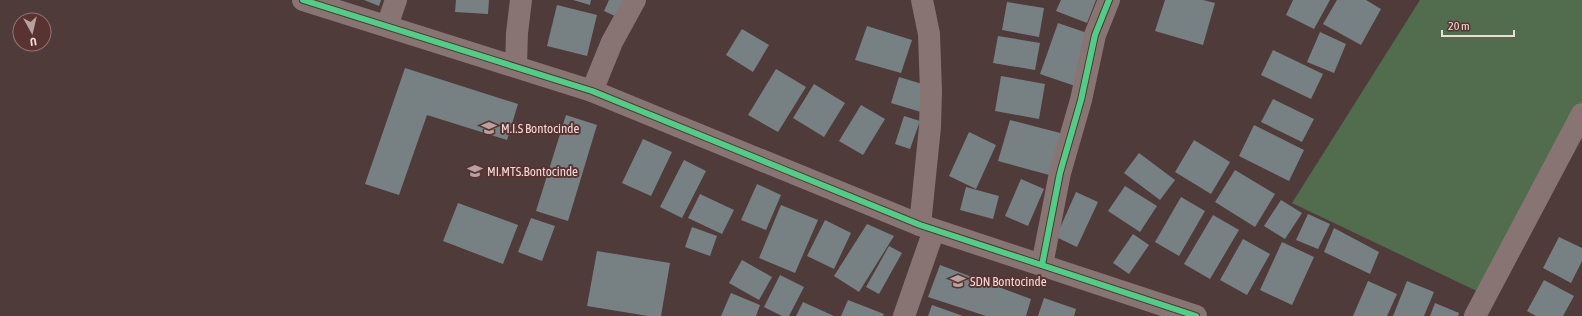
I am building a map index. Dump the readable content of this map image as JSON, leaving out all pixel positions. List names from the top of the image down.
{
  "places": {
    "school or university": ["M.I.S Bontocinde", "MI.MTS.Bontocinde", "SDN Bontocinde"]
  },
  "scale_bar": "20 m",
  "north": "bottom"
}
